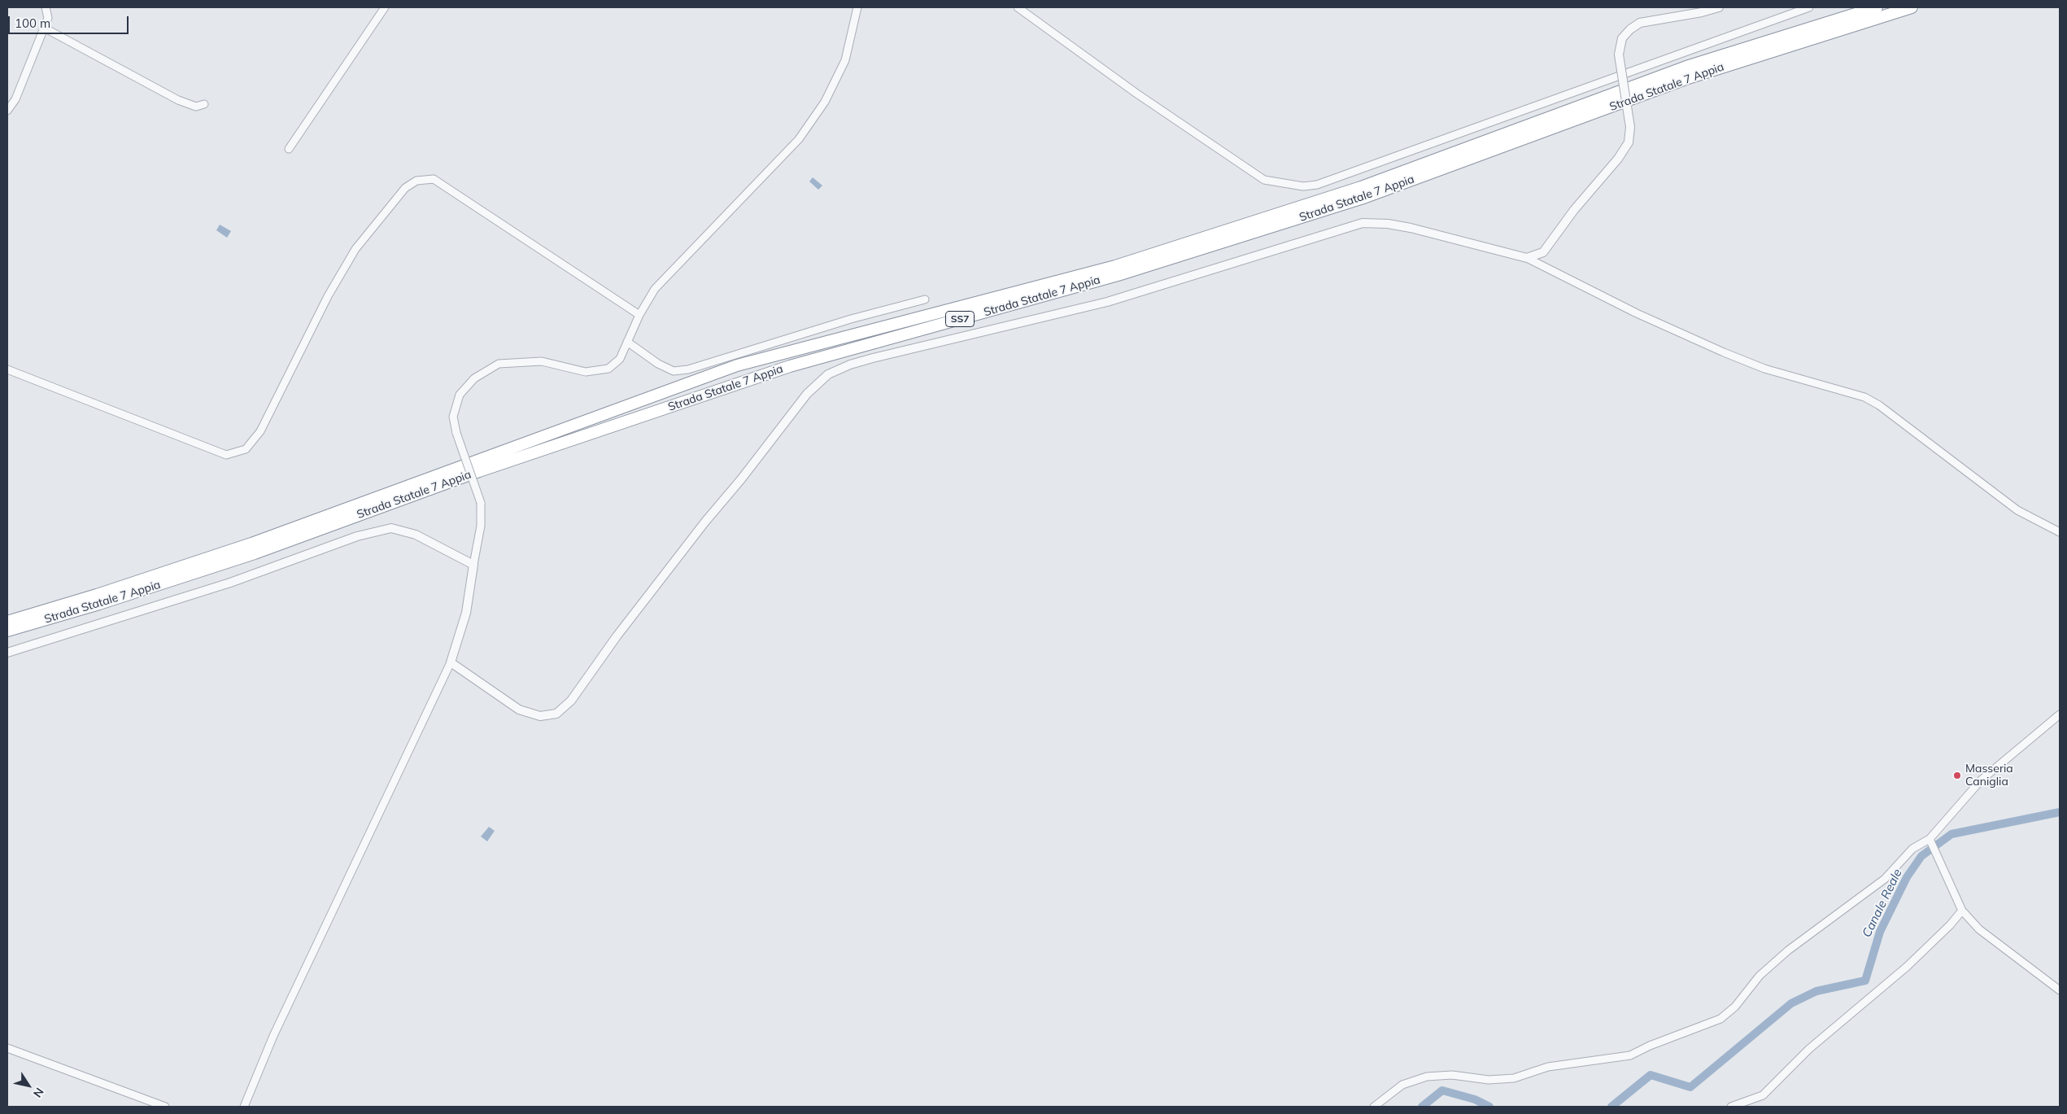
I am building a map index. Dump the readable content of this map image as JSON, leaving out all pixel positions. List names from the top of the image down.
{
  "streets": {
    "highway": ["Strada Statale 7 Appia", "SS7"]
  },
  "water": ["Canale Reale"],
  "places": ["Masseria Caniglia"],
  "scale_bar": "100 m",
  "north": "bottom right"
}
